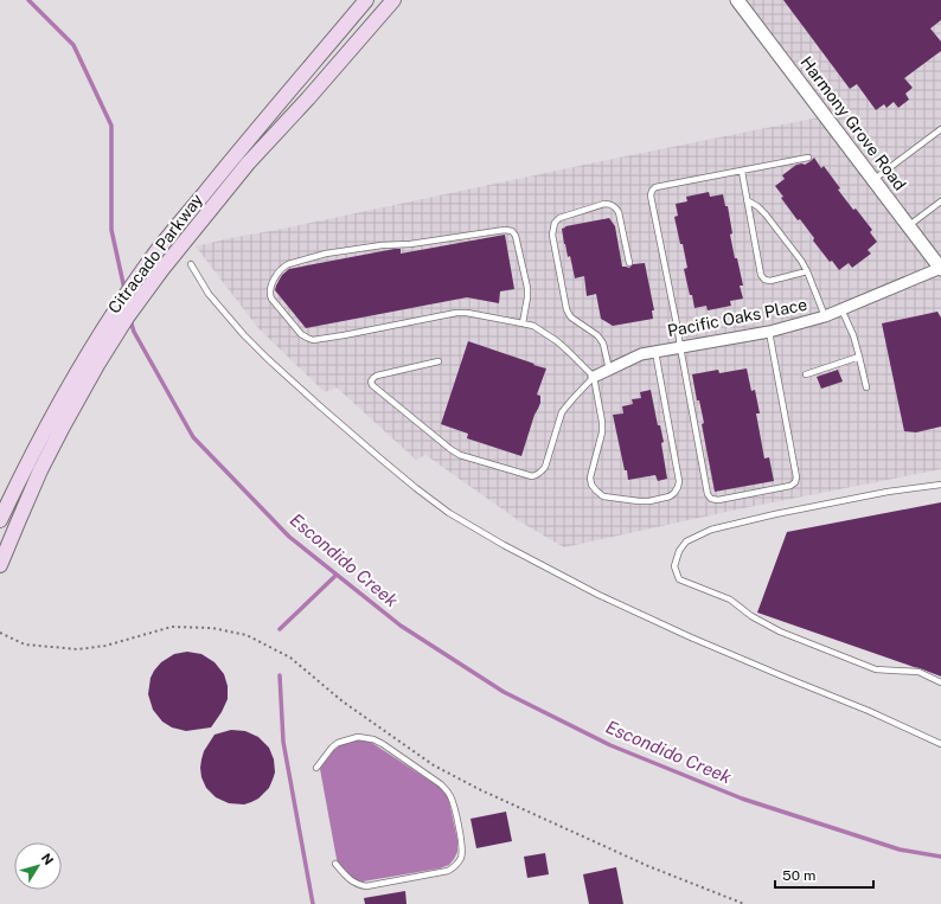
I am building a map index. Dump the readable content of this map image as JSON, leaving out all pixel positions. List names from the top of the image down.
{
  "streets": {
    "main road": ["Citracado Parkway"],
    "street": ["Harmony Grove Road", "Pacific Oaks Place"]
  },
  "crossings": [
    ["Harmony Grove Road", "Pacific Oaks Place"]
  ],
  "water": ["Escondido Creek"],
  "scale_bar": "50 m",
  "north": "top right"
}
